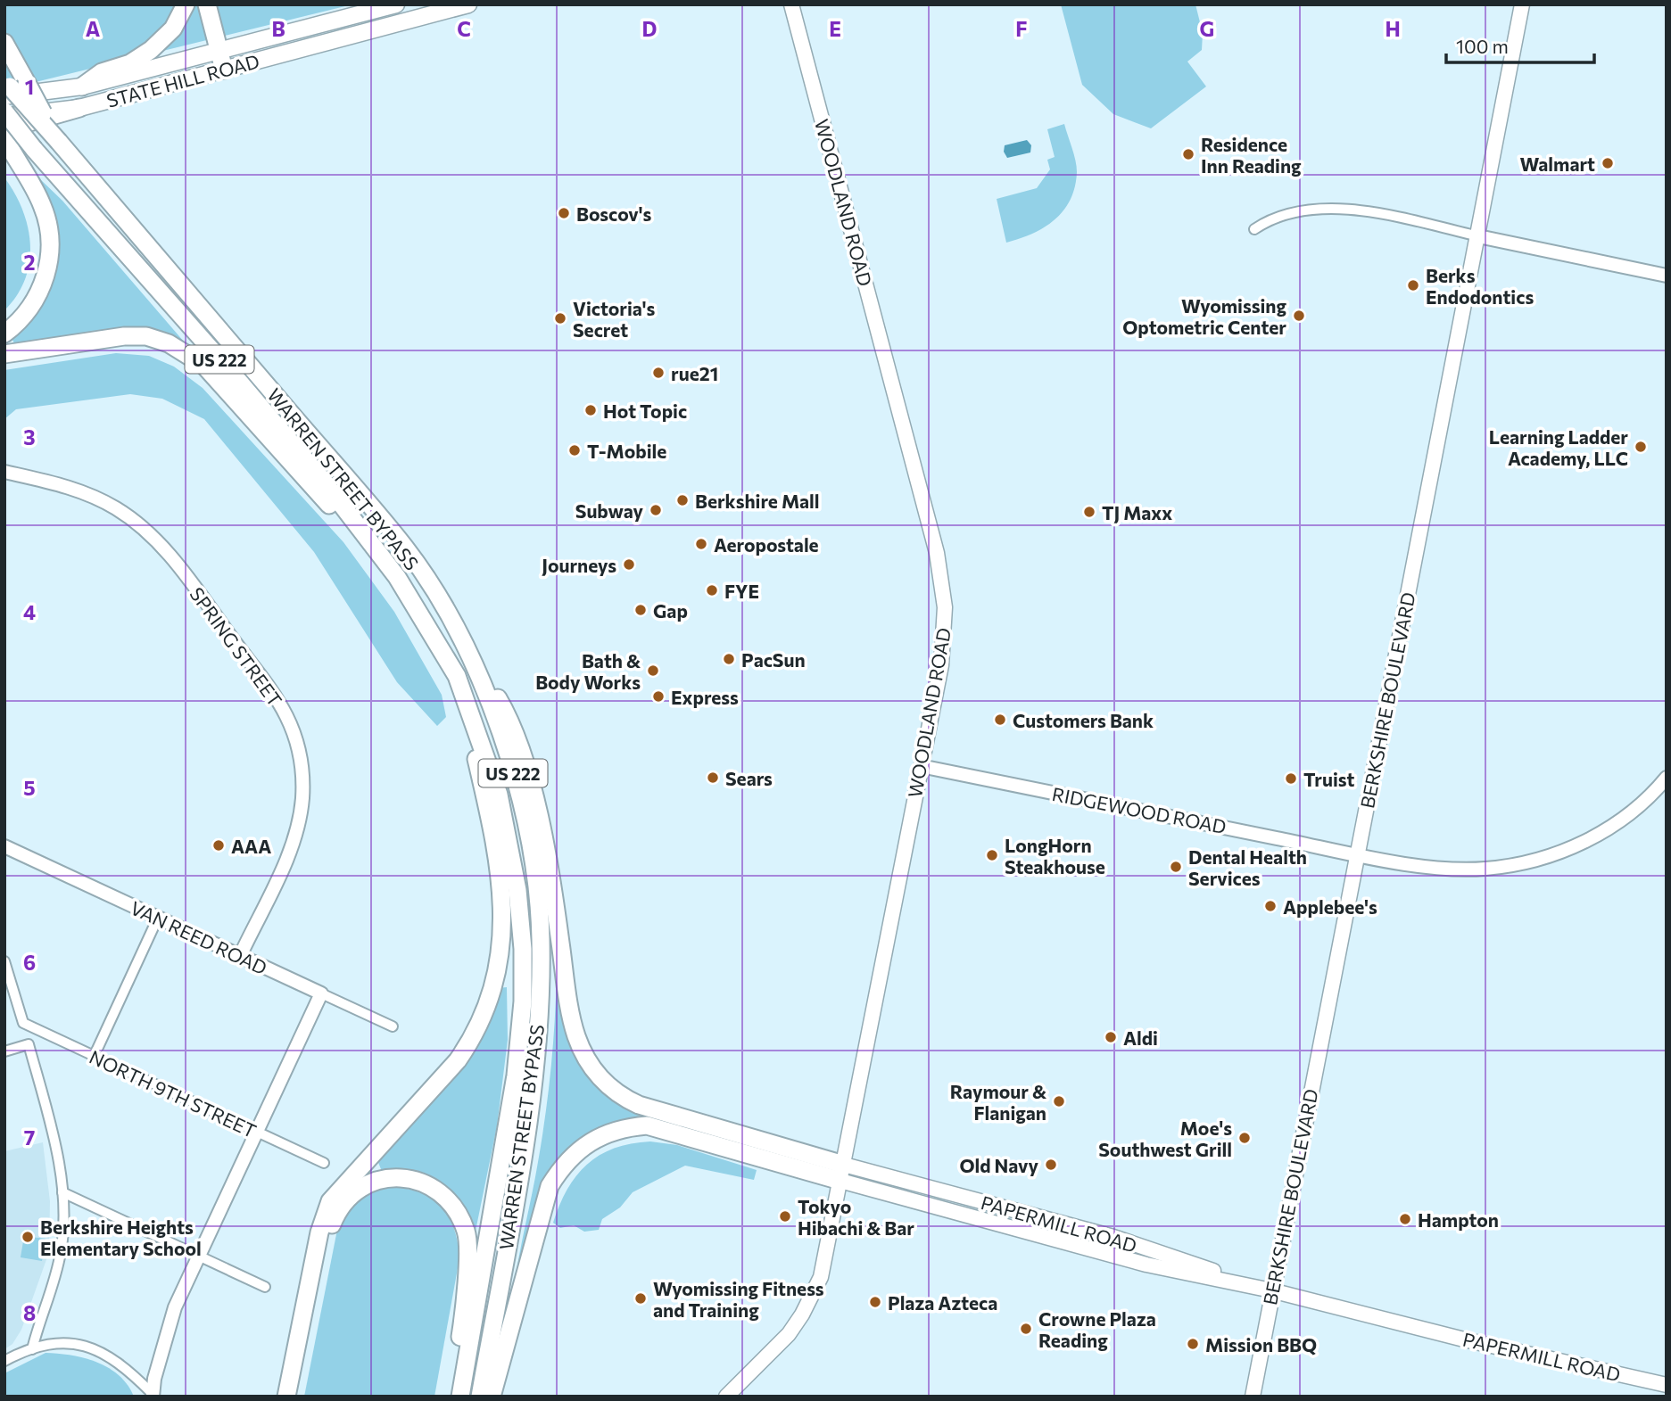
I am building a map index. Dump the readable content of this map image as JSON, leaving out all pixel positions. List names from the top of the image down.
{
  "streets": {
    "highway": ["US 222", "WARREN STREET BYPASS"],
    "main road": [
      "STATE HILL ROAD",
      "WOODLAND ROAD",
      "BERKSHIRE BOULEVARD",
      "PAPERMILL ROAD"
    ],
    "street": [
      "SPRING STREET",
      "RIDGEWOOD ROAD",
      "VAN REED ROAD",
      "NORTH 9TH STREET"
    ]
  },
  "crossings": [
    ["STATE HILL ROAD", "WARREN STREET BYPASS"],
    ["WOODLAND ROAD", "RIDGEWOOD ROAD"],
    ["WOODLAND ROAD", "PAPERMILL ROAD"],
    ["SPRING STREET", "VAN REED ROAD"],
    ["BERKSHIRE BOULEVARD", "RIDGEWOOD ROAD"],
    ["BERKSHIRE BOULEVARD", "PAPERMILL ROAD"]
  ],
  "places": [
    "Residence Inn Reading",
    "Walmart",
    "Boscov's",
    "Berks Endodontics",
    "Wyomissing Optometric Center",
    "Victoria's Secret",
    "rue21",
    "Hot Topic",
    "Learning Ladder Academy, LLC",
    "T-Mobile",
    "Berkshire Mall",
    "Subway",
    "TJ Maxx",
    "Aeropostale",
    "Journeys",
    "FYE",
    "Gap",
    "PacSun",
    "Bath & Body Works",
    "Express",
    "Customers Bank",
    "Sears",
    "Truist",
    "AAA",
    "LongHorn Steakhouse",
    "Dental Health Services",
    "Applebee's",
    "Aldi",
    "Raymour & Flanigan",
    "Moe's Southwest Grill",
    "Old Navy",
    "Tokyo Hibachi & Bar",
    "Hampton",
    "Berkshire Heights Elementary School",
    "Wyomissing Fitness and Training",
    "Plaza Azteca",
    "Crowne Plaza Reading",
    "Mission BBQ"
  ],
  "scale_bar": "100 m",
  "grid": {
    "columns": [
      "A",
      "B",
      "C",
      "D",
      "E",
      "F",
      "G",
      "H"
    ],
    "rows": [
      "1",
      "2",
      "3",
      "4",
      "5",
      "6",
      "7",
      "8"
    ]
  }
}
